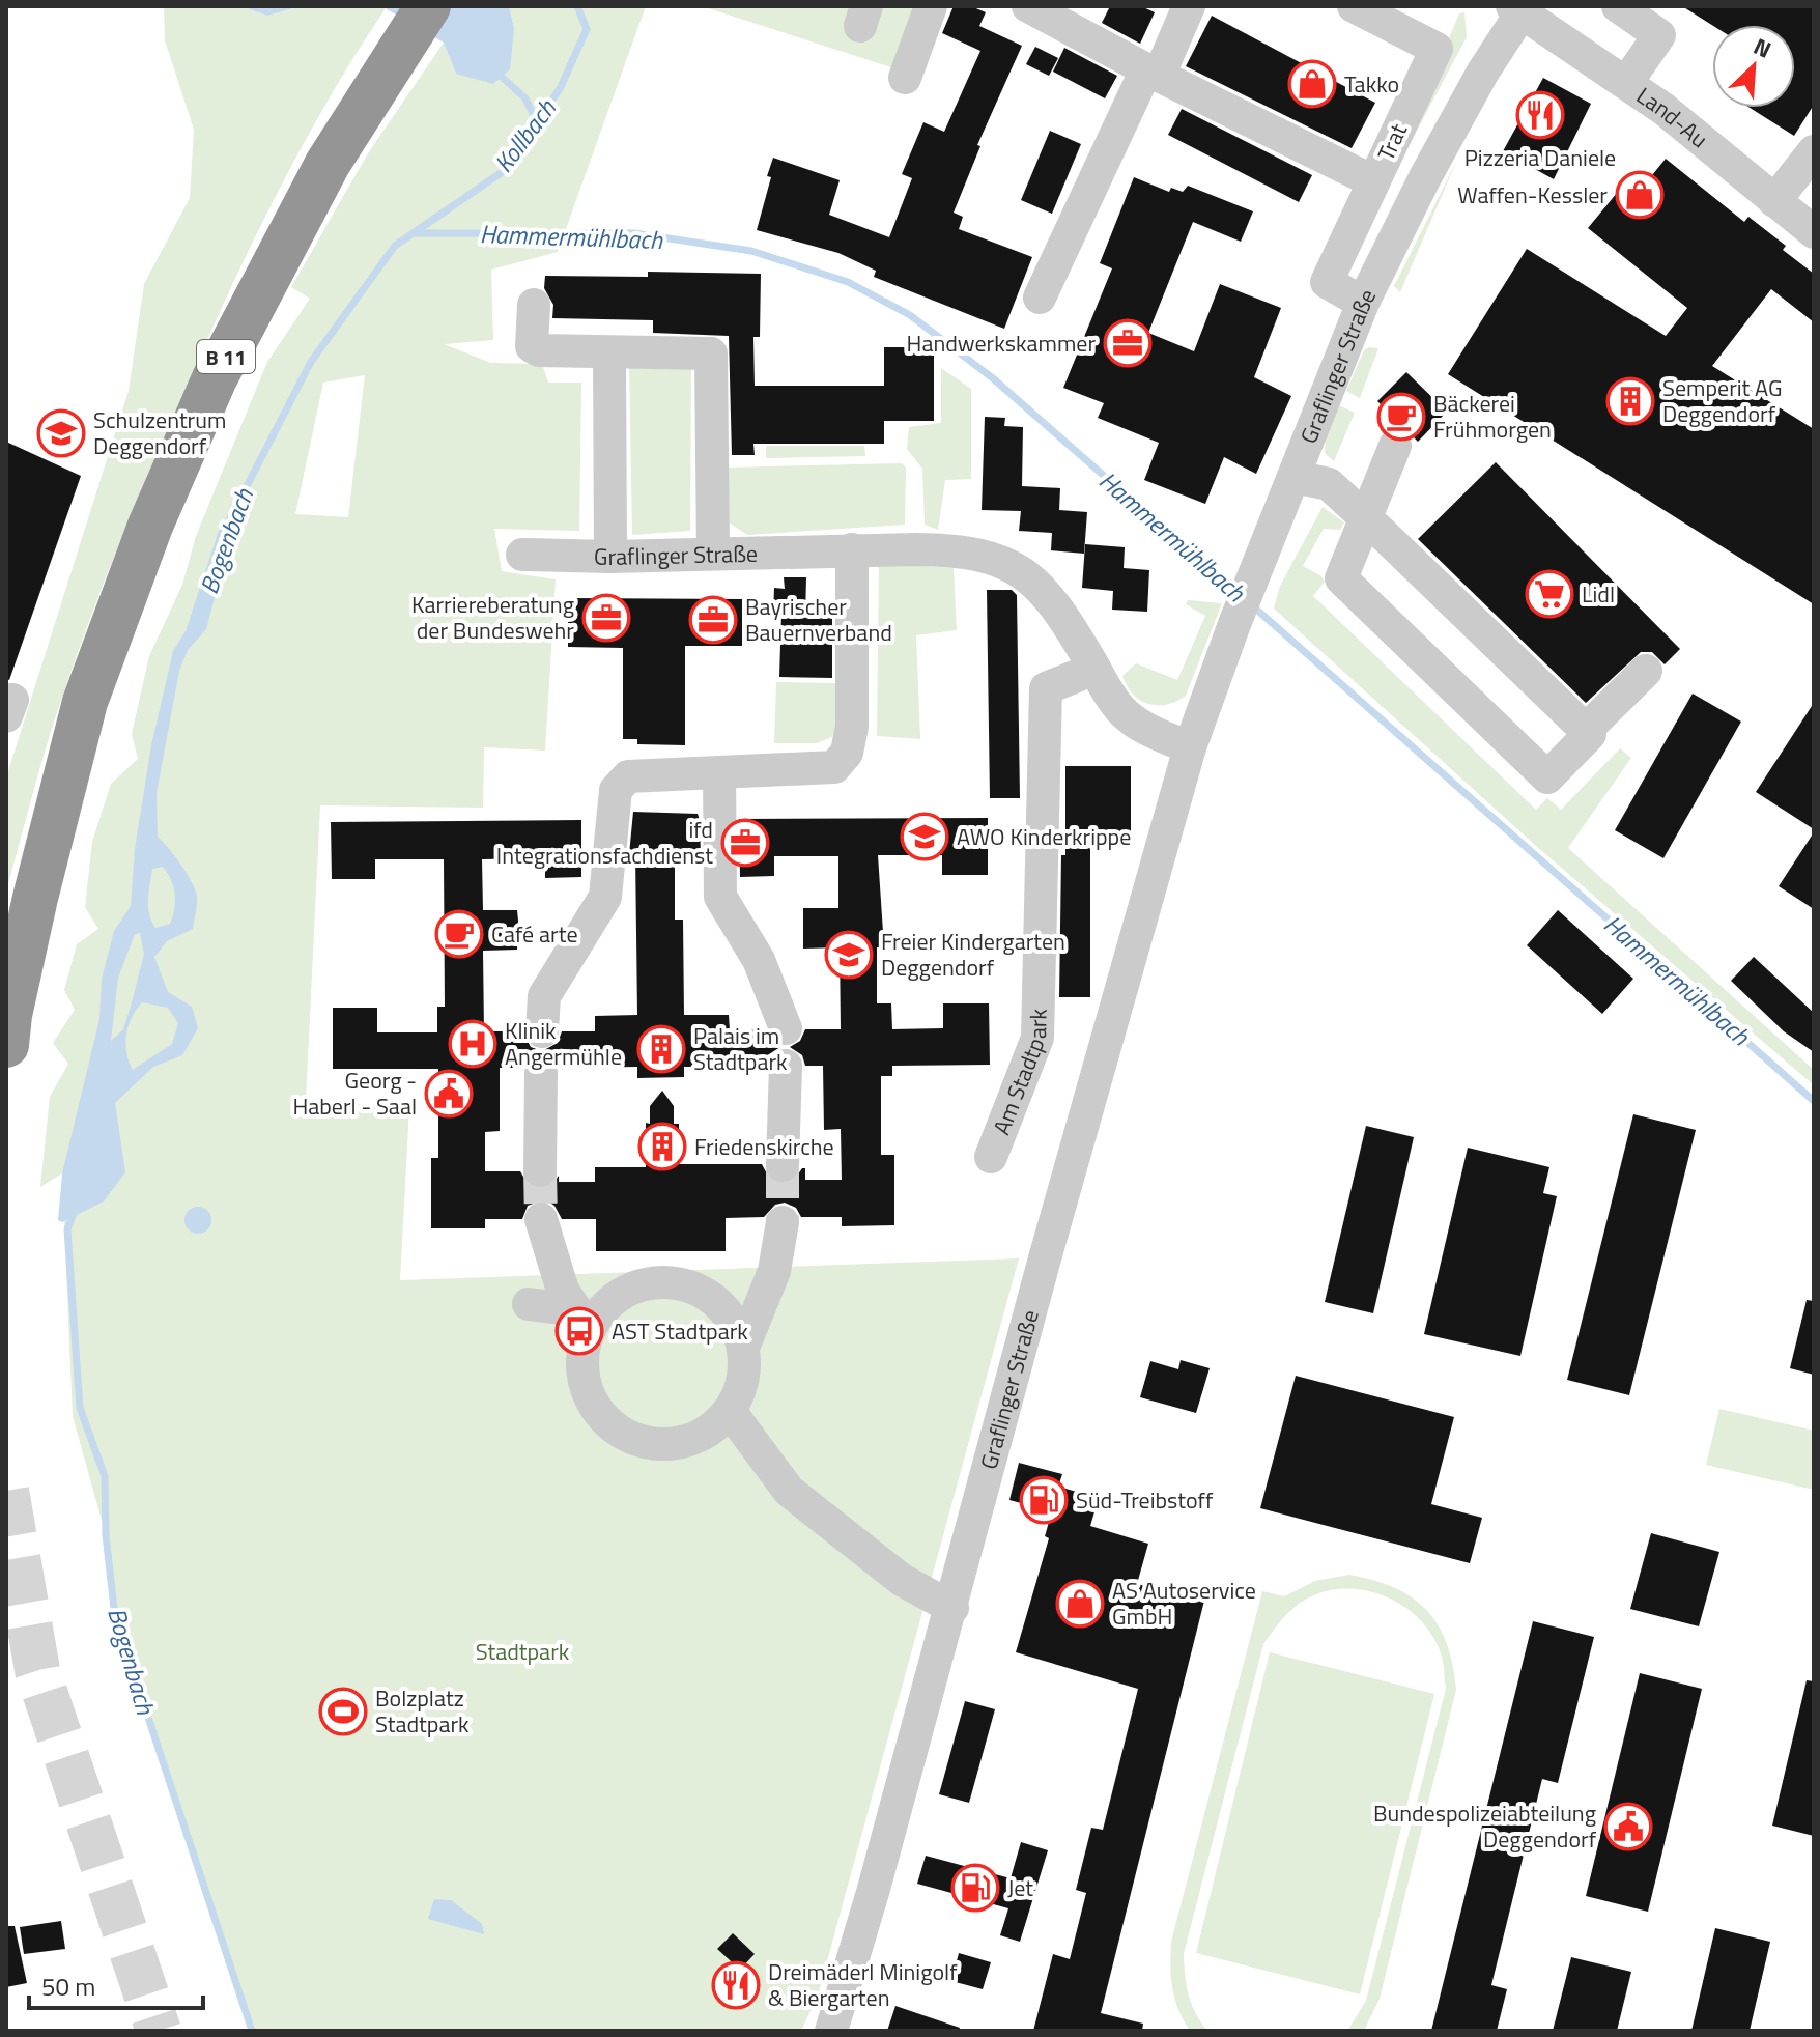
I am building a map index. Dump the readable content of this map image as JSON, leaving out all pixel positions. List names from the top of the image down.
{
  "streets": {
    "highway": ["B 11"],
    "street": [
      "Land-Au",
      "Trat",
      "Graflinger Straße",
      "Am Stadtpark"
    ]
  },
  "crossings": [
    ["Land-Au", "Graflinger Straße"],
    ["Trat", "Graflinger Straße"],
    ["Graflinger Straße", "Am Stadtpark"]
  ],
  "water": ["Kollbach", "Hammermühlbach", "Bogenbach"],
  "parks": ["Stadtpark"],
  "places": {
    "shop": ["Takko", "Waffen-Kessler", "AS Autoservice GmbH"],
    "restaurant": ["Pizzeria Daniele", "Dreimäderl Minigolf & Biergarten"],
    "office": [
      "Handwerkskammer",
      "Karriereberatung der Bundeswehr",
      "Bayrischer Bauernverband",
      "ifd Integrationsfachdienst"
    ],
    "building": ["Semperit AG Deggendorf", "Palais im Stadtpark", "Friedenskirche"],
    "cafe": ["Bäckerei Frühmorgen", "Café arte"],
    "school or university": ["Schulzentrum Deggendorf", "AWO Kinderkrippe", "Freier Kindergarten Deggendorf"],
    "supermarket": ["Lidl"],
    "hospital": ["Klinik Angermühle"],
    "public building": ["Georg - Haberl - Saal", "Bundespolizeiabteilung Deggendorf"],
    "bus stop": ["AST Stadtpark"],
    "fuel station": ["Süd-Treibstoff", "Jet"],
    "sports": ["Bolzplatz Stadtpark"]
  },
  "scale_bar": "50 m",
  "north": "top right"
}
